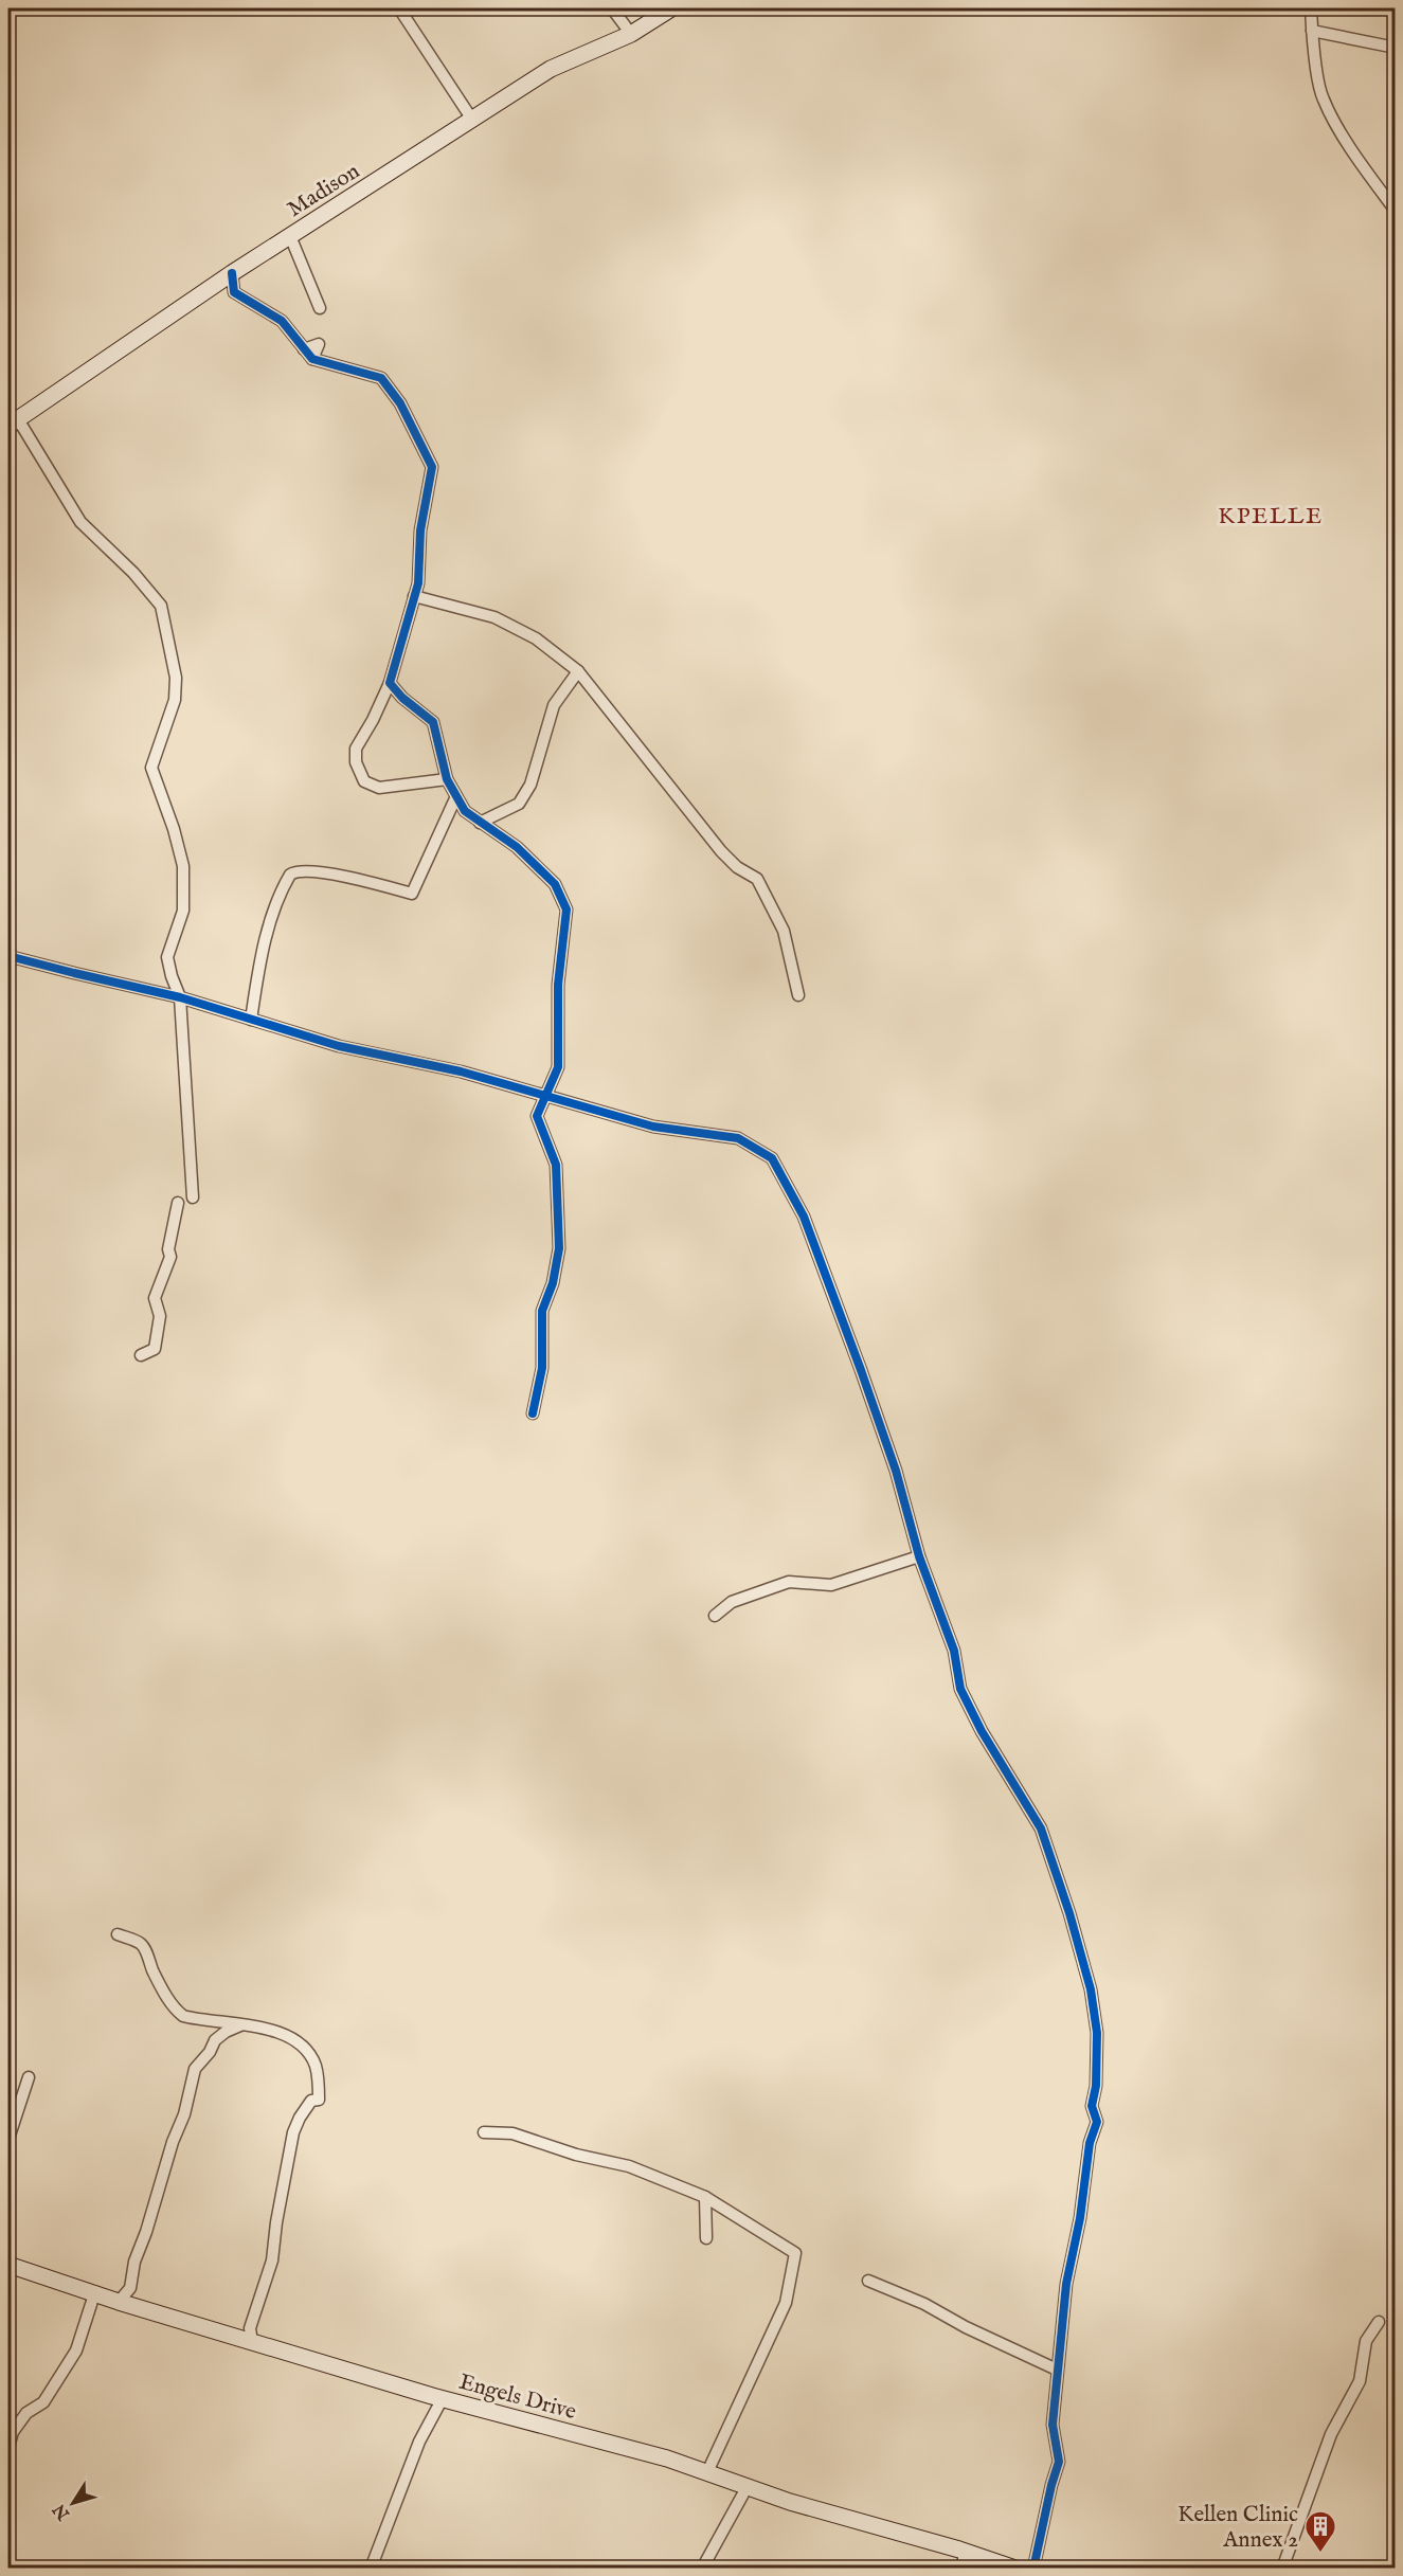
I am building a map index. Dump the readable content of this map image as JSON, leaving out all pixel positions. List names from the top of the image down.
{
  "streets": {
    "street": ["Madison", "Engels Drive"]
  },
  "districts": ["KPELLE"],
  "places": {
    "building": ["Kellen Clinic Annex 2"]
  },
  "north": "bottom left"
}
